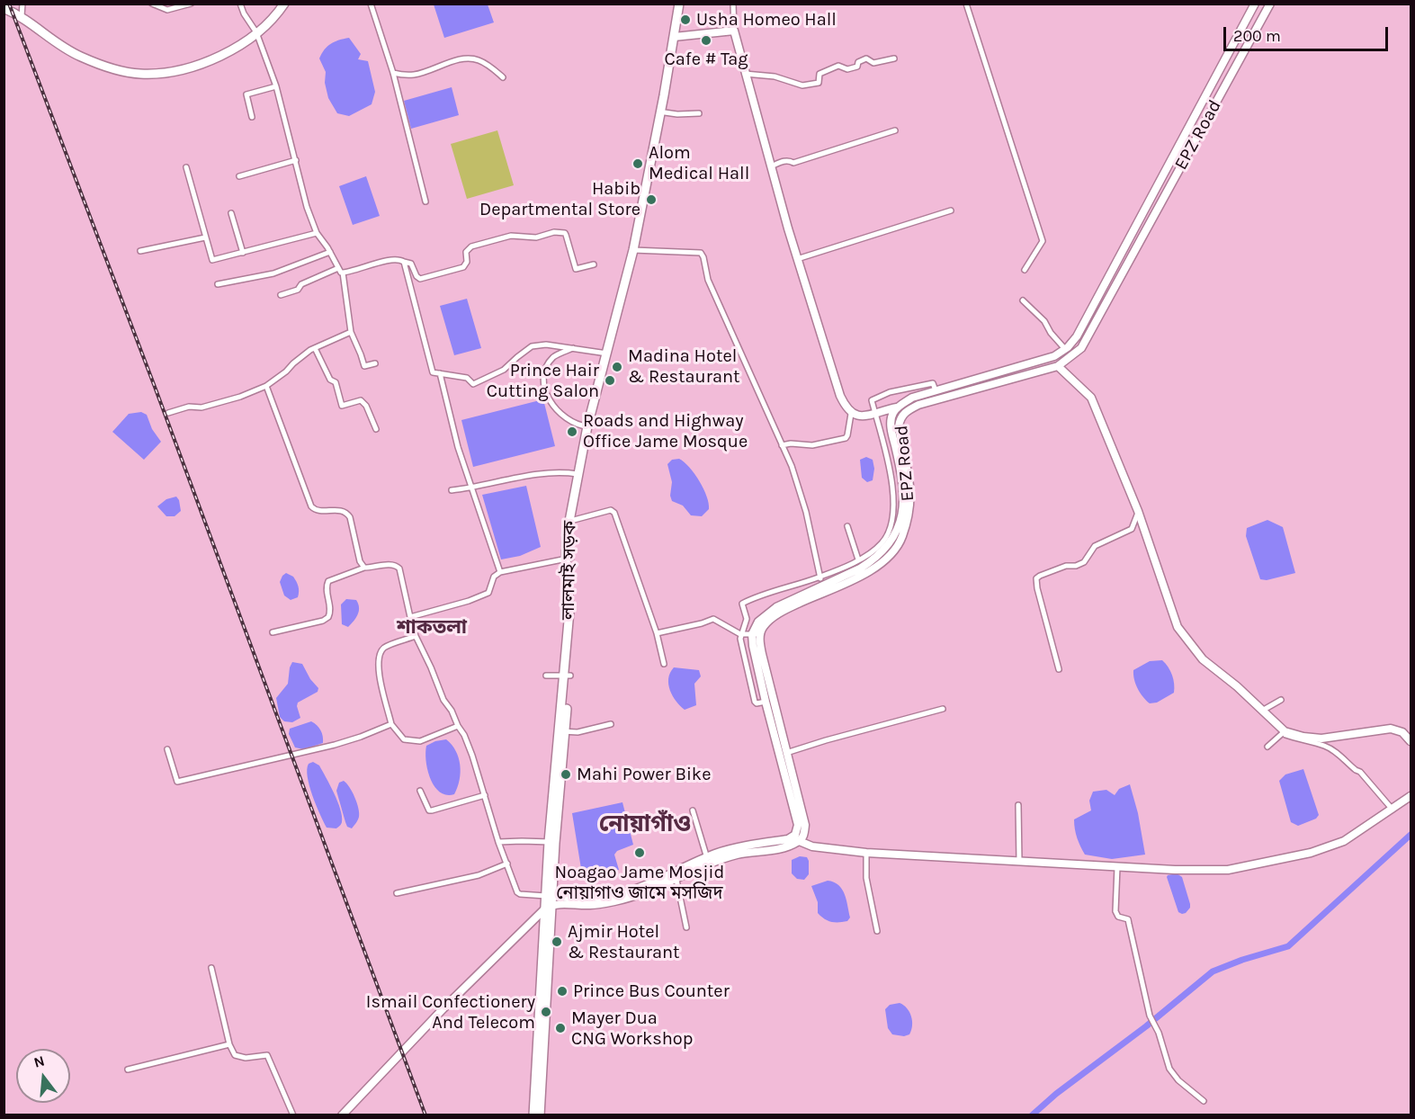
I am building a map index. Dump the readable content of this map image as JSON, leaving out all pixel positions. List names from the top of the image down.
{
  "streets": {
    "main road": ["EPZ Road", "লালমাই সড়ক"]
  },
  "districts": ["শাকতলা", "নোয়াগাঁও"],
  "places": [
    "Usha Homeo Hall",
    "Cafe # Tag",
    "Alom Medical Hall",
    "Habib Departmental Store",
    "Madina Hotel & Restaurant",
    "Prince Hair Cutting Salon",
    "Roads and Highway Office Jame Mosque",
    "Mahi Power Bike",
    "Noagao Jame Mosjid নোয়াগাও জামে মসজিদ",
    "Ajmir Hotel & Restaurant",
    "Prince Bus Counter",
    "Ismail Confectionery And Telecom",
    "Mayer Dua CNG Workshop"
  ],
  "scale_bar": "200 m",
  "north": "top"
}
